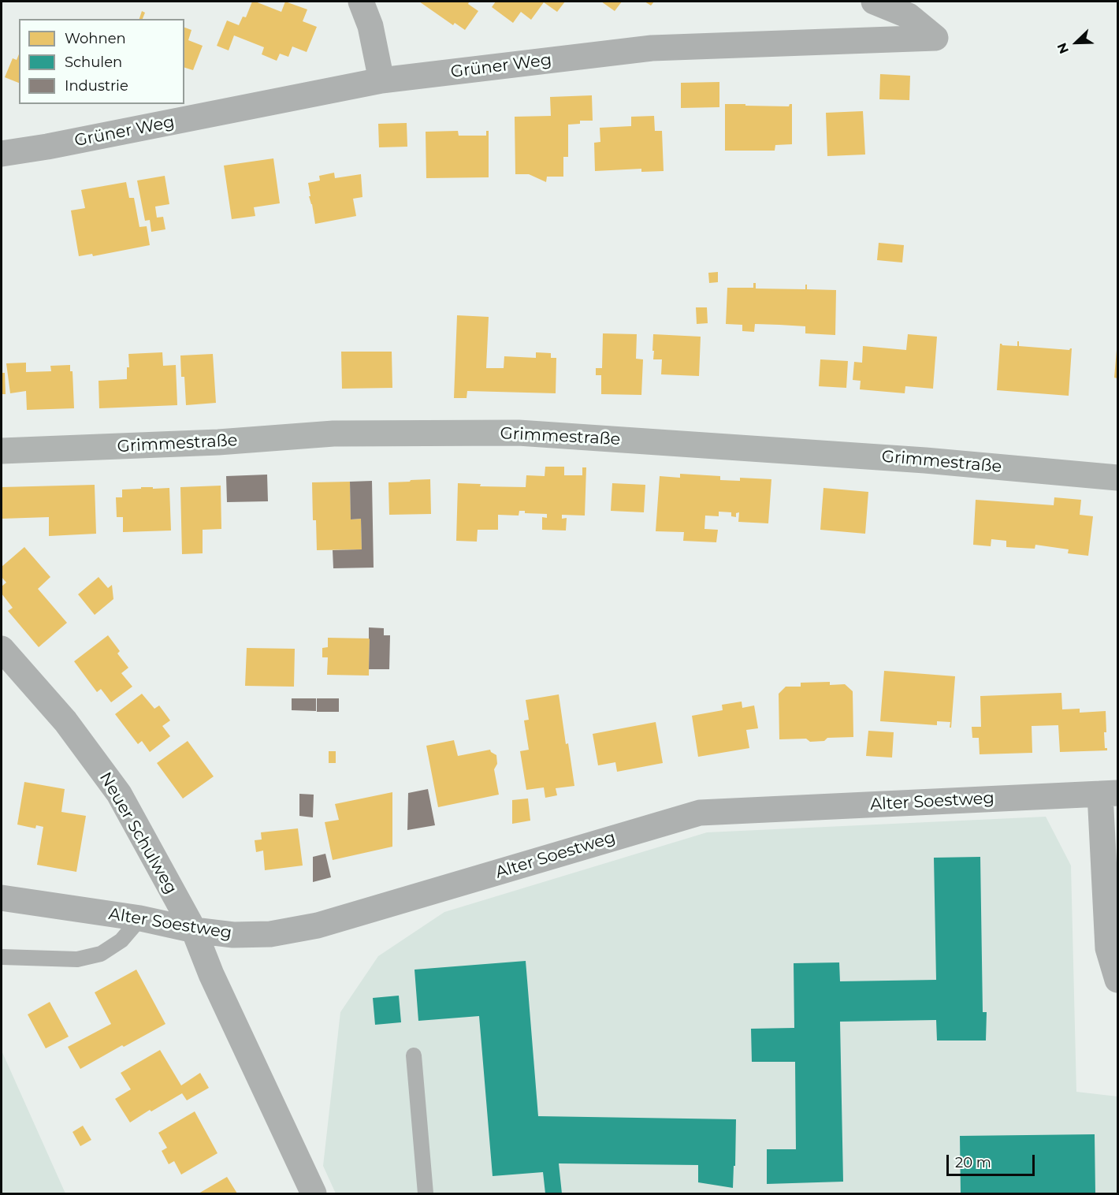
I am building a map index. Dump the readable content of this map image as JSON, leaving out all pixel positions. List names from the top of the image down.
{
  "streets": {
    "main road": ["Grimmestraße"],
    "street": ["Grüner Weg", "Alter Soestweg", "Neuer Schulweg"]
  },
  "crossings": [
    ["Alter Soestweg", "Neuer Schulweg"]
  ],
  "legend": ["Wohnen", "Schulen", "Industrie"],
  "scale_bar": "20 m",
  "north": "bottom left"
}
